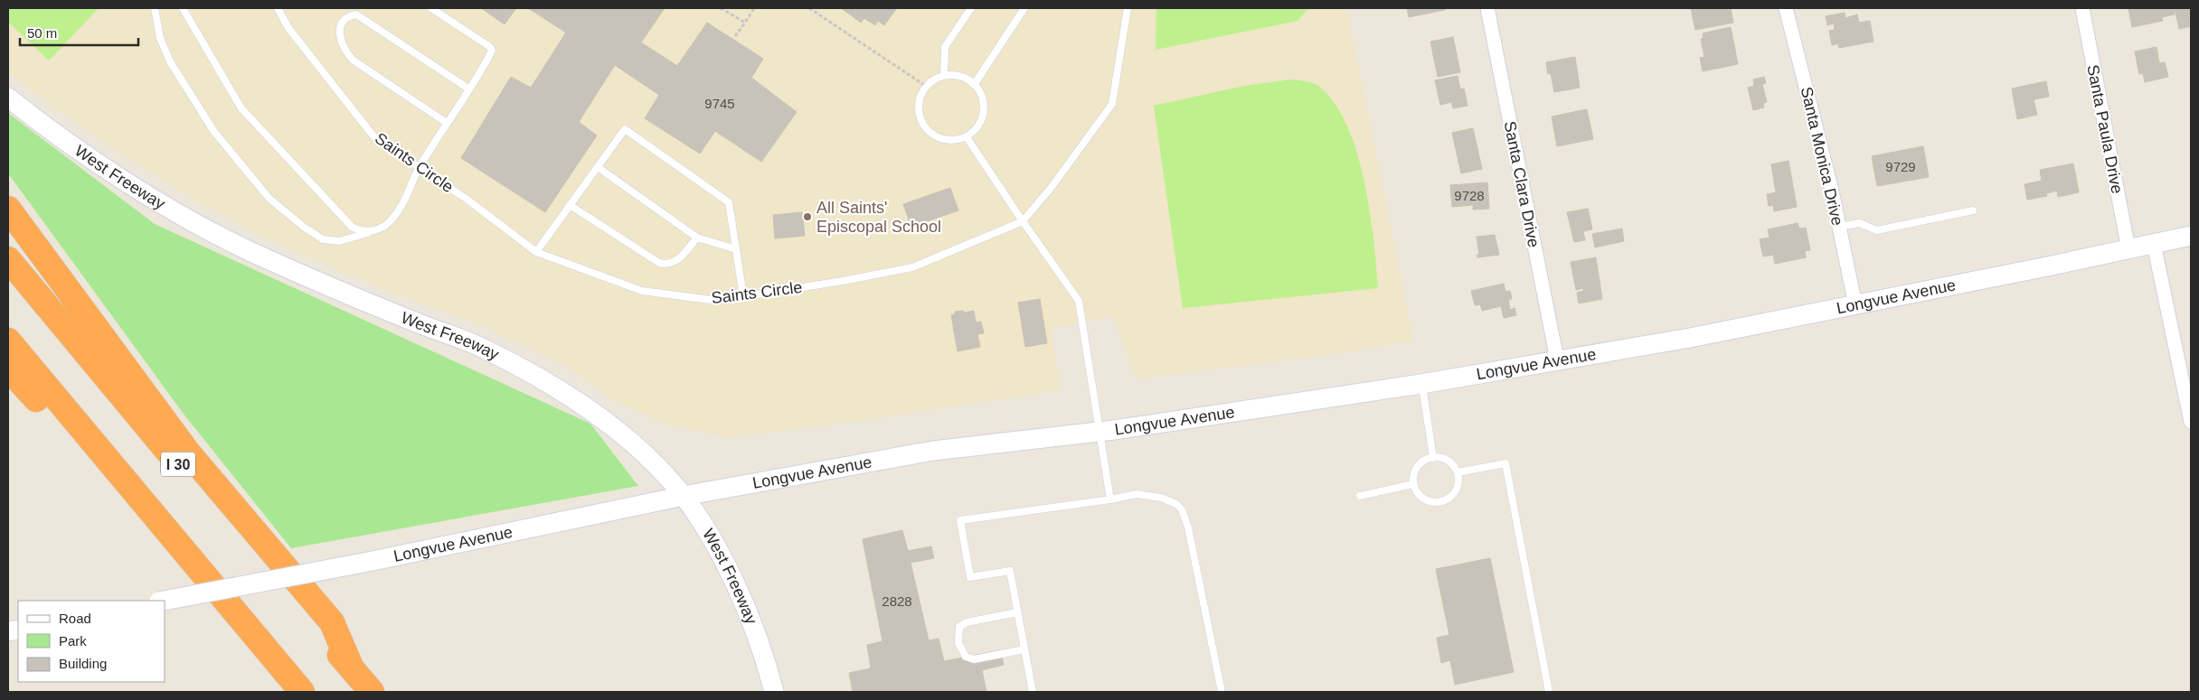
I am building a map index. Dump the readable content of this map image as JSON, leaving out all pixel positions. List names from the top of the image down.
{
  "streets": {
    "highway": ["I 30"],
    "main road": ["West Freeway", "Longvue Avenue"],
    "street": ["Santa Paula Drive", "Santa Monica Drive", "Santa Clara Drive"],
    "lane": ["Saints Circle"]
  },
  "crossings": [
    ["Santa Paula Drive", "Longvue Avenue"],
    ["Santa Monica Drive", "Longvue Avenue"],
    ["West Freeway", "Longvue Avenue"],
    ["Santa Clara Drive", "Longvue Avenue"]
  ],
  "places": ["All Saints' Episcopal School"],
  "house_numbers": [
    "9745",
    "9729",
    "9728",
    "2828"
  ],
  "legend": ["Road", "Park", "Building"],
  "scale_bar": "50 m"
}
